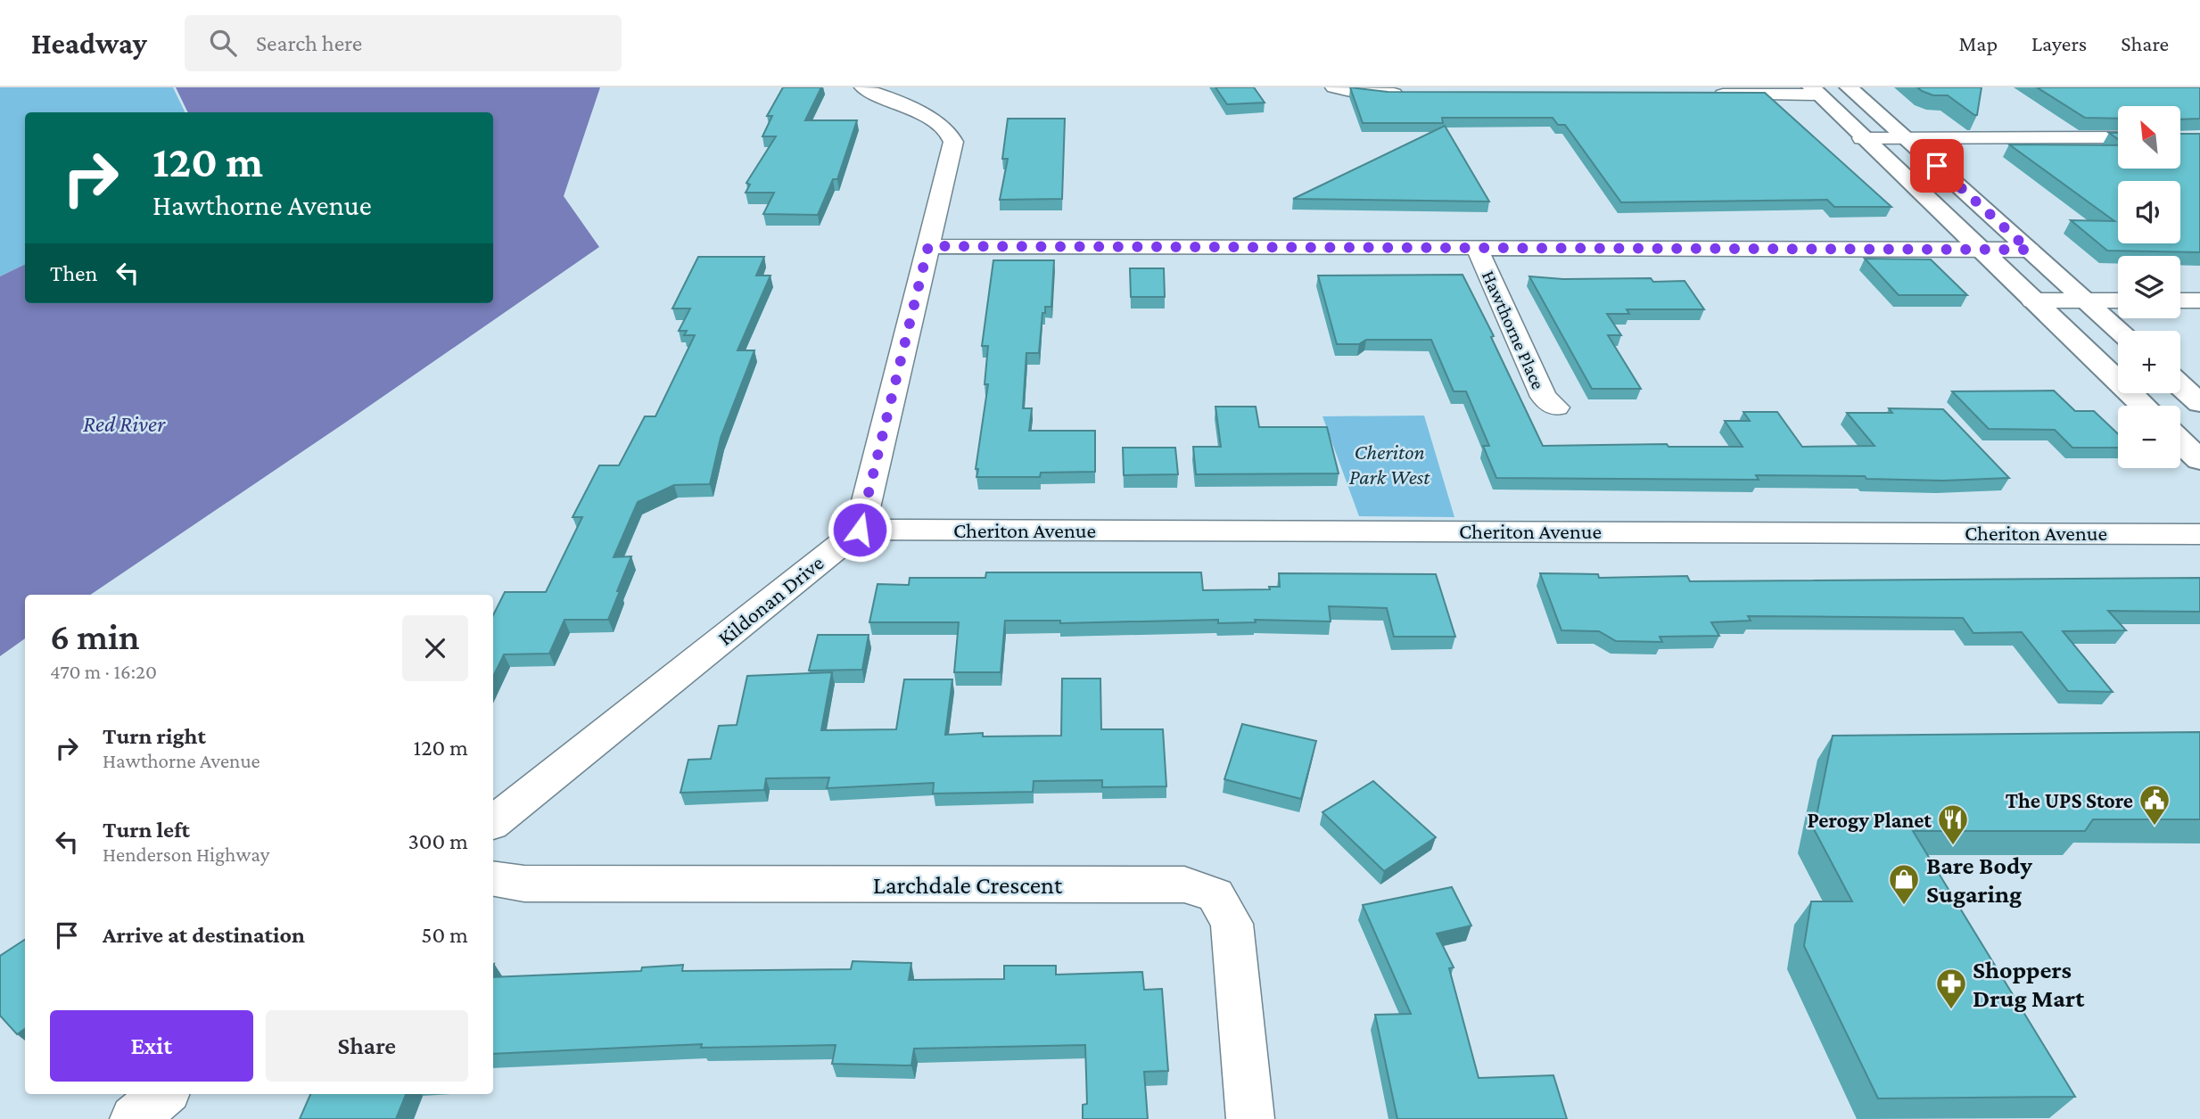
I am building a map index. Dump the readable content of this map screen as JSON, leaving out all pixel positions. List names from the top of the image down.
{
  "streets": {
    "street": [
      "Hawthorne Place",
      "Cheriton Avenue",
      "Kildonan Drive",
      "Larchdale Crescent"
    ]
  },
  "crossings": [
    ["Cheriton Avenue", "Kildonan Drive"]
  ],
  "water": ["Red River"],
  "parks": ["Cheriton Park West"],
  "places": {
    "public building": ["The UPS Store"],
    "restaurant": ["Perogy Planet"],
    "shop": ["Bare Body Sugaring"],
    "pharmacy": ["Shoppers Drug Mart"]
  },
  "north": "top left",
  "page": {
    "header": "Headway",
    "search": "Search here",
    "nav": ["Map", "Layers", "Share"],
    "map_buttons": ["+", "−"],
    "turn": ["120 m", "Hawthorne Avenue"],
    "then": "Then",
    "heading": ["6 min", "470 m · 16:20"],
    "list": [
      {
        "name": "Turn right",
        "note": "Hawthorne Avenue",
        "value": "120 m"
      },
      {
        "name": "Turn left",
        "note": "Henderson Highway",
        "value": "300 m"
      },
      {
        "name": "Arrive at destination",
        "value": "50 m"
      }
    ],
    "buttons": ["Exit", "Share"]
  }
}
